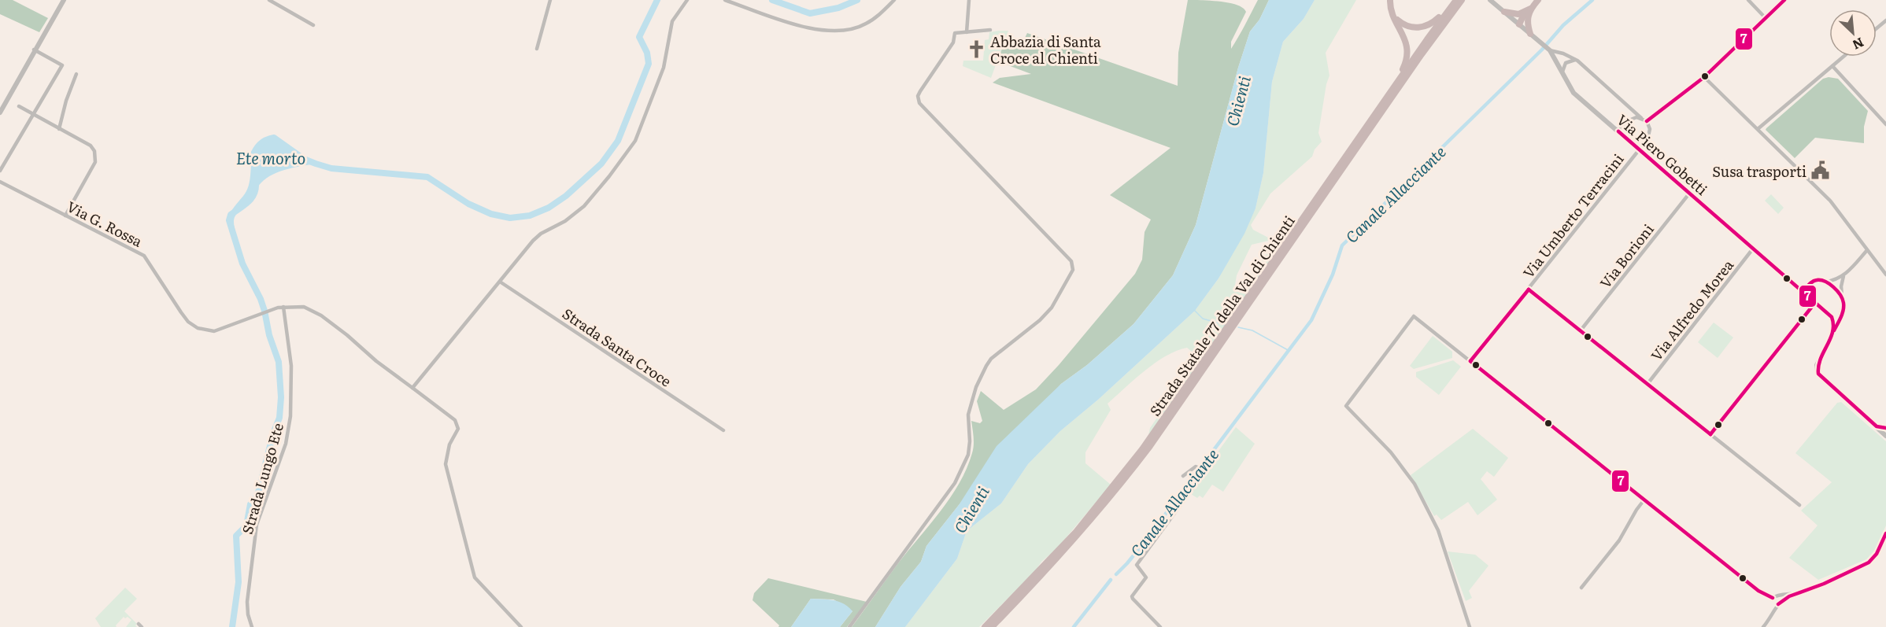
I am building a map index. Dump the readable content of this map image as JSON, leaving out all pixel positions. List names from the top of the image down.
{
  "streets": {
    "highway": ["Strada Statale 77 della Val di Chienti"],
    "street": [
      "Via Piero Gobetti",
      "Via Umberto Terracini",
      "Via G. Rossa",
      "Via Borioni",
      "Via Alfredo Morea",
      "Strada Santa Croce",
      "Strada Lungo Ete"
    ]
  },
  "crossings": [
    ["Via Piero Gobetti", "Via Umberto Terracini"],
    ["Via Piero Gobetti", "Via Borioni"],
    ["Via Piero Gobetti", "Via Alfredo Morea"],
    ["Via G. Rossa", "Strada Lungo Ete"]
  ],
  "water": ["Chienti", "Ete morto", "Canale Allacciante"],
  "places": {
    "church": ["Abbazia di Santa Croce al Chienti"],
    "public building": ["Susa trasporti"]
  },
  "lines": ["transit line 7"],
  "north": "bottom right"
}
